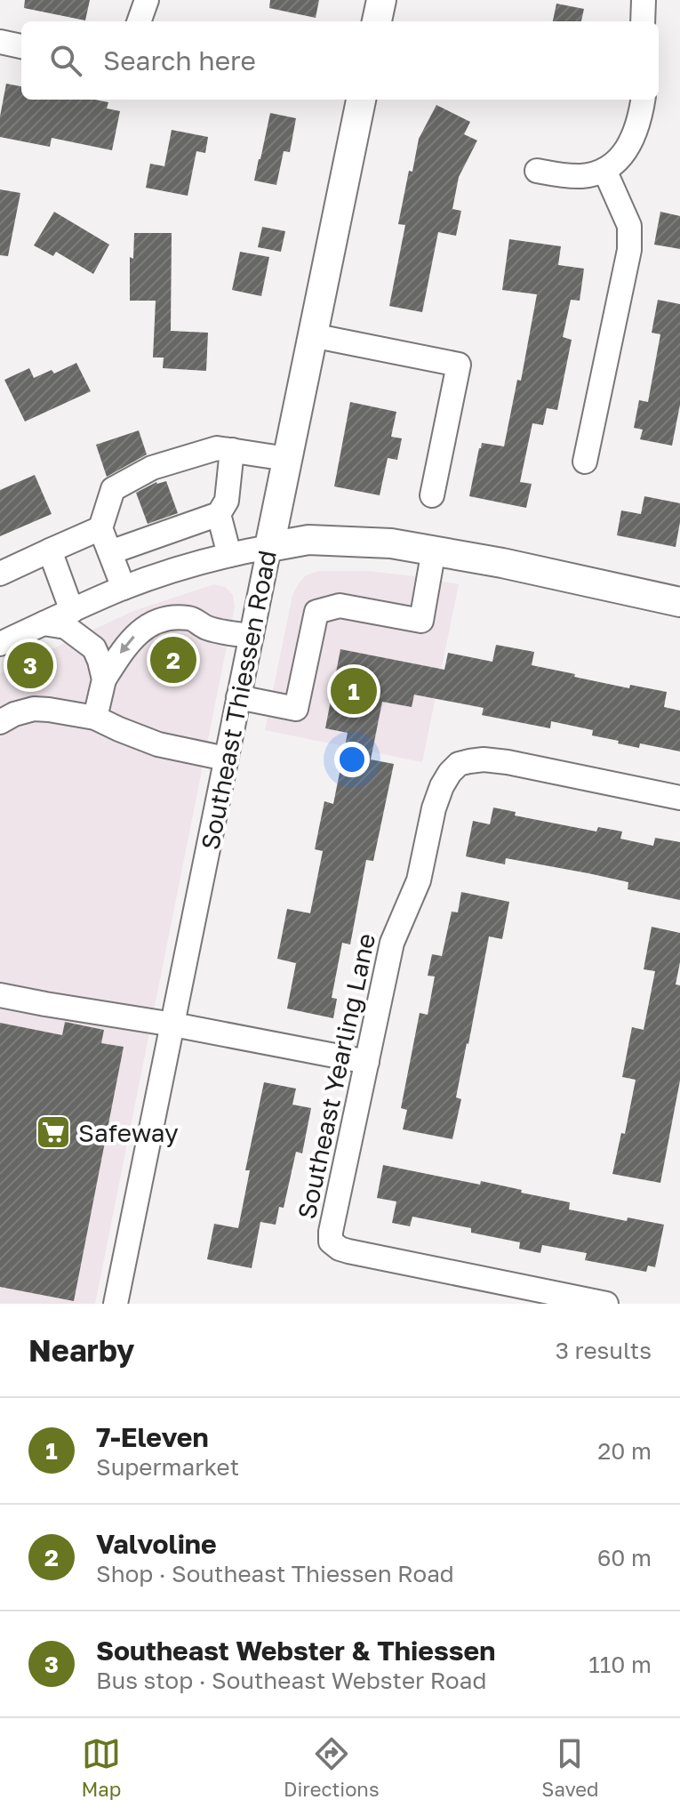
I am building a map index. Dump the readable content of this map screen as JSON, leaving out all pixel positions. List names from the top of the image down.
{
  "streets": {
    "main road": ["Southeast Thiessen Road"],
    "street": ["Southeast Yearling Lane"]
  },
  "places": {
    "supermarket": ["Safeway"]
  },
  "page": {
    "search": "Search here",
    "pins": ["2", "3", "1"],
    "heading": ["Nearby", "3 results"],
    "list": [
      {
        "mark": "1",
        "name": "7-Eleven",
        "note": "Supermarket",
        "value": "20 m"
      },
      {
        "mark": "2",
        "name": "Valvoline",
        "note": "Shop · Southeast Thiessen Road",
        "value": "60 m"
      },
      {
        "mark": "3",
        "name": "Southeast Webster & Thiessen",
        "note": "Bus stop · Southeast Webster Road",
        "value": "110 m"
      }
    ],
    "nav": ["Map", "Directions", "Saved"]
  }
}
